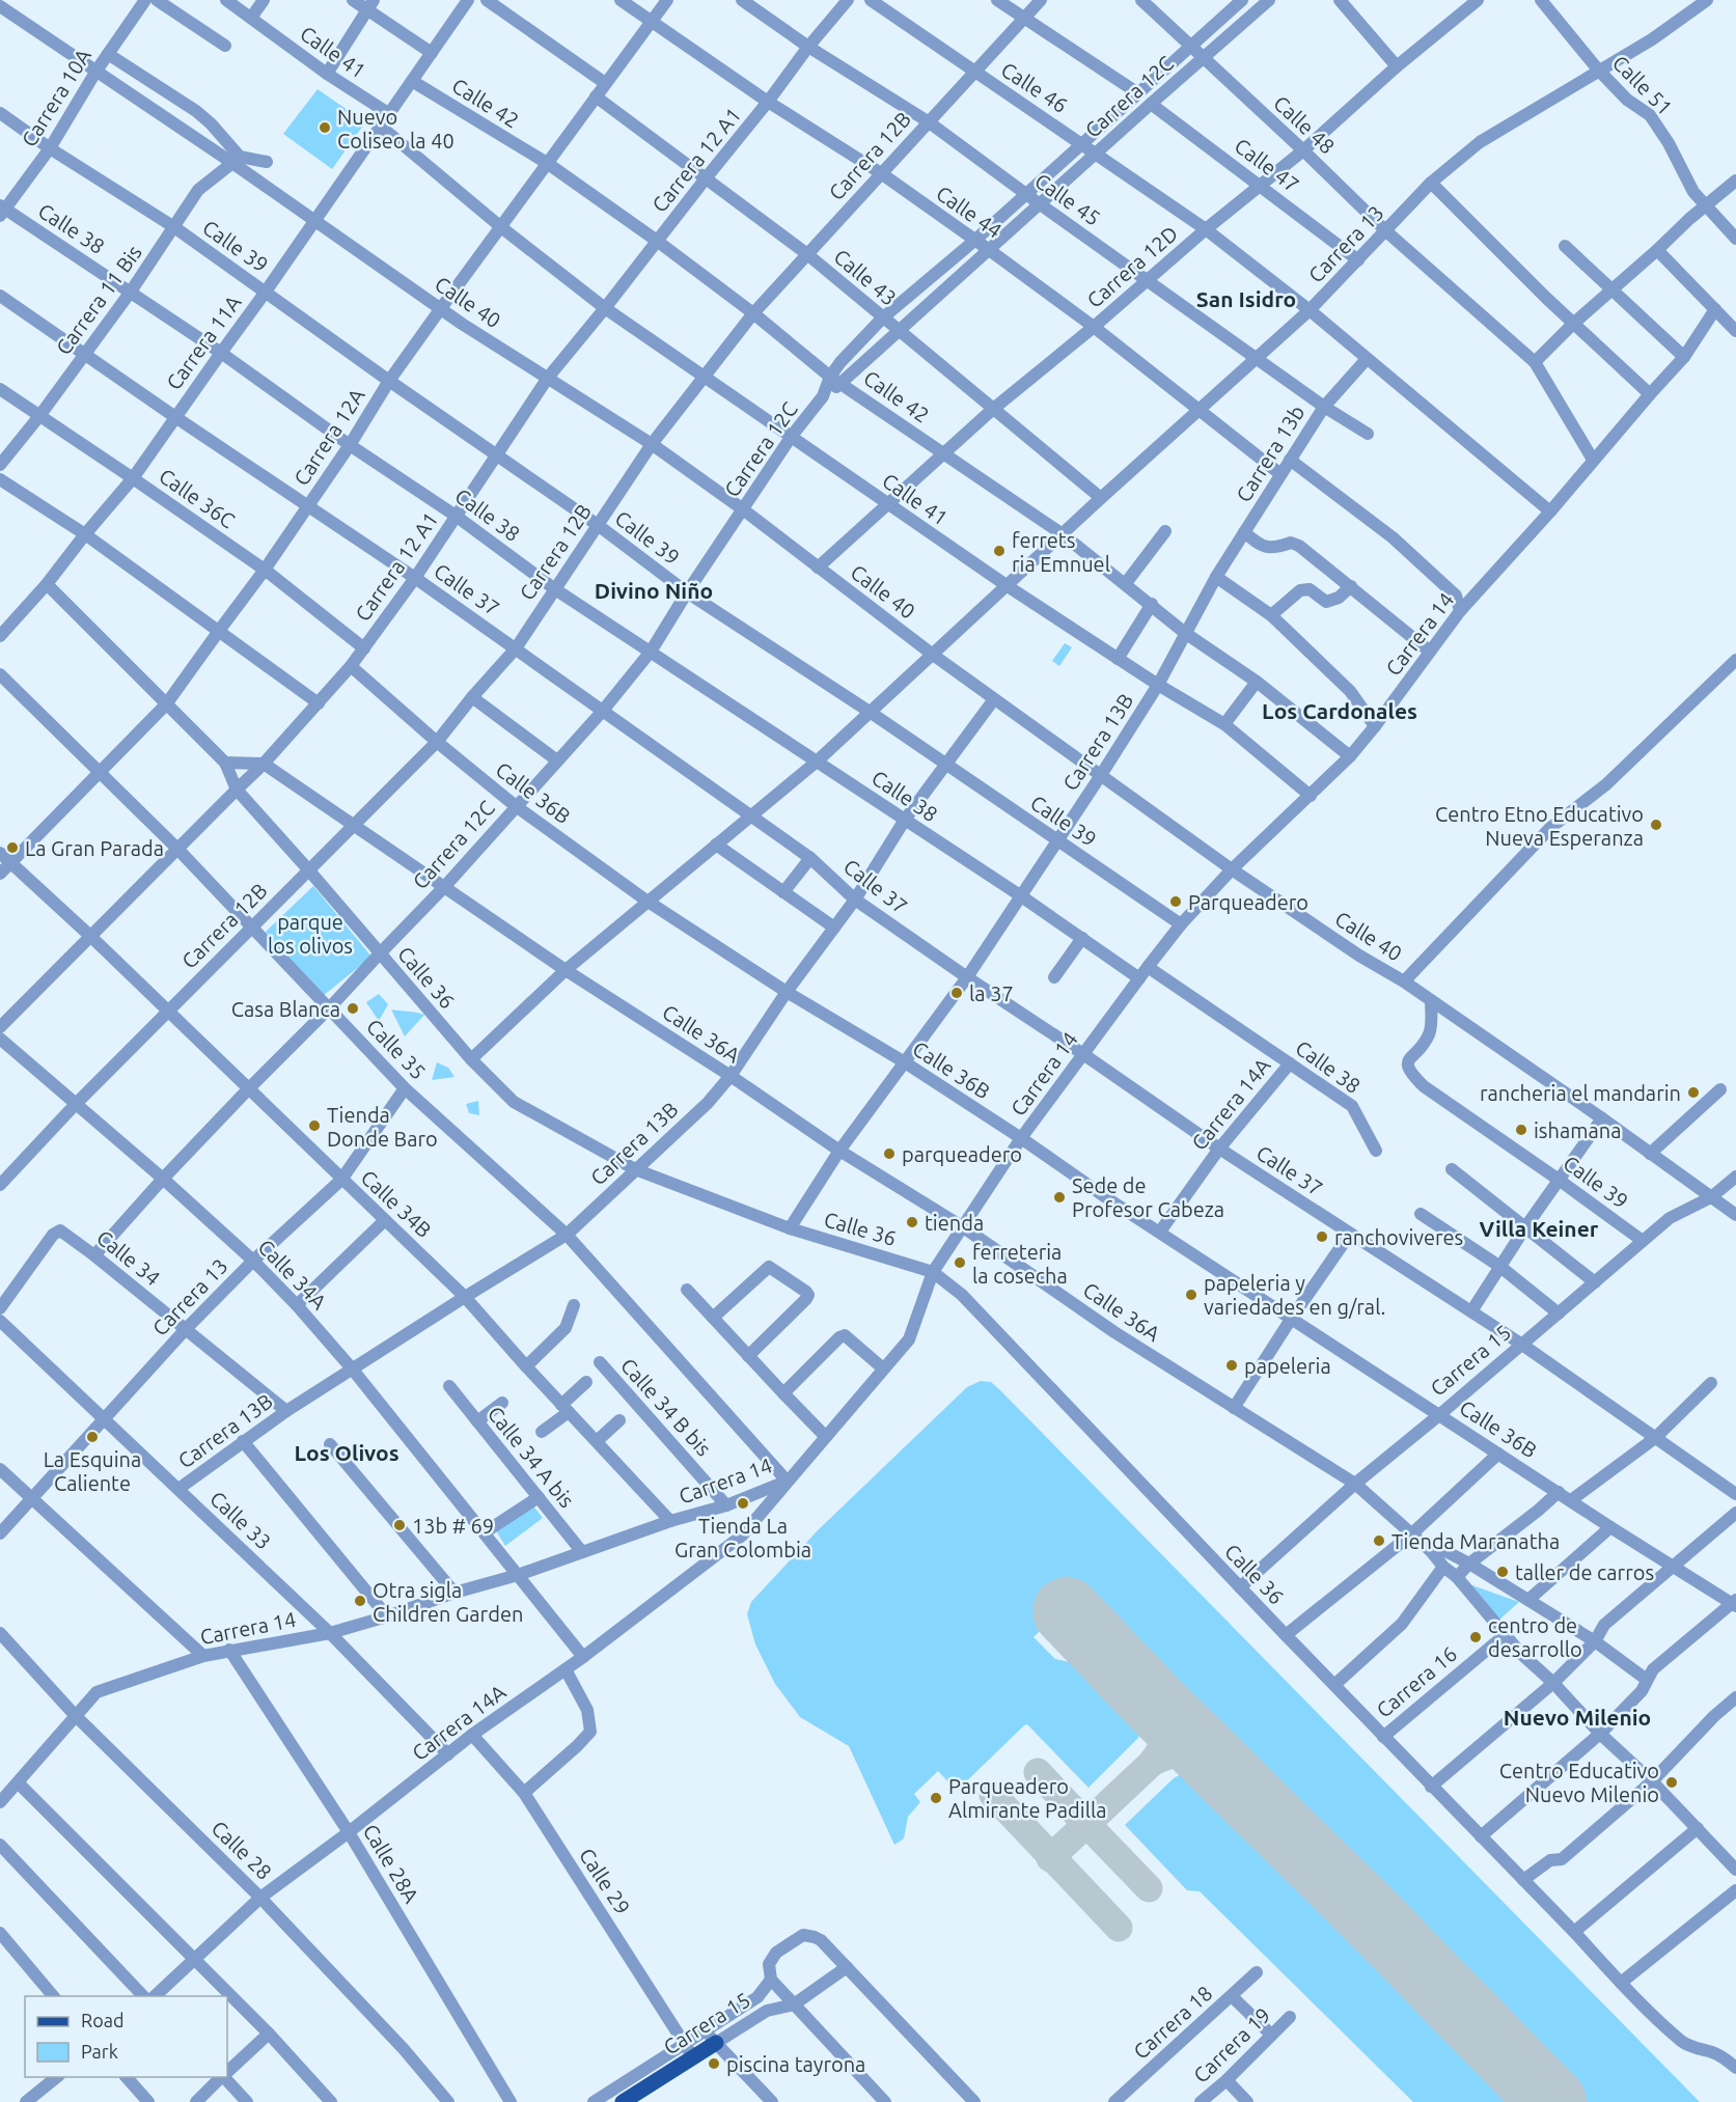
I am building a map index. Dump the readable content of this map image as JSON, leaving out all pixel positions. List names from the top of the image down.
{
  "streets": {
    "main road": ["Carrera 15"],
    "street": [
      "Calle 41",
      "Calle 51",
      "Calle 46",
      "Carrera 12C",
      "Carrera 10A",
      "Calle 42",
      "Calle 48",
      "Carrera 12B",
      "Carrera 12 A1",
      "Calle 47",
      "Calle 45",
      "Calle 44",
      "Calle 38",
      "Carrera 13",
      "Calle 39",
      "Carrera 12D",
      "Calle 43",
      "Carrera 11 Bis",
      "Calle 40",
      "Carrera 11A",
      "Carrera 12A",
      "Carrera 13b",
      "Calle 36C",
      "Calle 37",
      "Carrera 14",
      "Carrera 13B",
      "Calle 36B",
      "Calle 36",
      "Calle 36A",
      "Calle 35",
      "Carrera 14A",
      "Calle 34B",
      "Calle 34",
      "Calle 34A",
      "Calle 34 B bis",
      "Calle 34 A bis",
      "Calle 33",
      "Carrera 16",
      "Calle 28",
      "Calle 28A",
      "Calle 29",
      "Carrera 18",
      "Carrera 19"
    ]
  },
  "crossings": [
    ["Calle 41", "Carrera 12C"],
    ["Calle 41", "Carrera 12B"],
    ["Calle 41", "Carrera 12 A1"],
    ["Calle 41", "Carrera 13"],
    ["Calle 41", "Carrera 12D"],
    ["Calle 41", "Carrera 11A"],
    ["Calle 41", "Carrera 12A"],
    ["Calle 41", "Carrera 14"],
    ["Calle 41", "Carrera 13B"],
    ["Calle 51", "Carrera 13"],
    ["Calle 46", "Carrera 12C"],
    ["Calle 46", "Carrera 12B"],
    ["Calle 46", "Carrera 13"],
    ["Calle 46", "Carrera 12D"],
    ["Calle 46", "Carrera 13b"],
    ["Calle 46", "Carrera 14"],
    ["Carrera 12C", "Calle 42"],
    ["Carrera 12C", "Calle 48"],
    ["Carrera 12C", "Calle 47"],
    ["Carrera 12C", "Calle 45"],
    ["Carrera 12C", "Calle 44"],
    ["Carrera 12C", "Calle 38"],
    ["Carrera 12C", "Calle 39"],
    ["Carrera 12C", "Calle 43"],
    ["Carrera 12C", "Calle 40"],
    ["Carrera 12C", "Calle 37"],
    ["Carrera 12C", "Calle 36B"],
    ["Carrera 12C", "Calle 36"],
    ["Carrera 12C", "Calle 36A"],
    ["Carrera 12C", "Calle 35"],
    ["Carrera 12C", "Calle 34B"],
    ["Carrera 12C", "Calle 34"],
    ["Carrera 12C", "Calle 34A"],
    ["Carrera 10A", "Calle 38"],
    ["Carrera 10A", "Calle 39"],
    ["Carrera 10A", "Calle 40"],
    ["Calle 42", "Carrera 12B"],
    ["Calle 42", "Carrera 12 A1"],
    ["Calle 42", "Carrera 13"],
    ["Calle 42", "Carrera 12D"],
    ["Calle 42", "Carrera 11A"],
    ["Calle 42", "Carrera 12A"],
    ["Calle 42", "Carrera 14"],
    ["Calle 42", "Carrera 13B"],
    ["Calle 48", "Carrera 13"],
    ["Calle 48", "Carrera 12D"],
    ["Calle 48", "Carrera 14"],
    ["Carrera 12B", "Calle 45"],
    ["Carrera 12B", "Calle 44"],
    ["Carrera 12B", "Calle 38"],
    ["Carrera 12B", "Calle 39"],
    ["Carrera 12B", "Calle 43"],
    ["Carrera 12B", "Calle 40"],
    ["Carrera 12B", "Calle 37"],
    ["Carrera 12B", "Calle 36B"],
    ["Carrera 12B", "Calle 36"],
    ["Carrera 12B", "Calle 36A"],
    ["Carrera 12B", "Calle 35"],
    ["Carrera 12B", "Calle 34B"],
    ["Carrera 12B", "Calle 34A"],
    ["Carrera 12 A1", "Calle 45"],
    ["Carrera 12 A1", "Calle 44"],
    ["Carrera 12 A1", "Calle 38"],
    ["Carrera 12 A1", "Calle 39"],
    ["Carrera 12 A1", "Calle 43"],
    ["Carrera 12 A1", "Calle 40"],
    ["Carrera 12 A1", "Calle 36C"],
    ["Carrera 12 A1", "Calle 37"],
    ["Carrera 12 A1", "Calle 36B"],
    ["Carrera 12 A1", "Calle 36"],
    ["Carrera 12 A1", "Calle 36A"],
    ["Carrera 12 A1", "Calle 35"],
    ["Carrera 12 A1", "Calle 34B"],
    ["Calle 47", "Carrera 13"],
    ["Calle 47", "Carrera 12D"],
    ["Calle 45", "Carrera 13"],
    ["Calle 45", "Carrera 12D"],
    ["Calle 45", "Carrera 13b"],
    ["Calle 44", "Carrera 13"],
    ["Calle 44", "Carrera 12D"],
    ["Calle 44", "Carrera 12A"],
    ["Calle 44", "Carrera 13b"],
    ["Calle 38", "Carrera 13"],
    ["Calle 38", "Carrera 11 Bis"],
    ["Calle 38", "Carrera 11A"],
    ["Calle 38", "Carrera 12A"],
    ["Calle 38", "Carrera 14"],
    ["Calle 38", "Carrera 13B"],
    ["Calle 38", "Carrera 14A"],
    ["Carrera 13", "Calle 39"],
    ["Carrera 13", "Calle 43"],
    ["Carrera 13", "Calle 40"],
    ["Carrera 13", "Calle 37"],
    ["Carrera 13", "Calle 36B"],
    ["Carrera 13", "Calle 36"],
    ["Carrera 13", "Calle 36A"],
    ["Carrera 13", "Calle 35"],
    ["Carrera 13", "Calle 34B"],
    ["Carrera 13", "Calle 34"],
    ["Carrera 13", "Calle 34A"],
    ["Carrera 13", "Calle 33"],
    ["Calle 39", "Carrera 11 Bis"],
    ["Calle 39", "Calle 40"],
    ["Calle 39", "Carrera 11A"],
    ["Calle 39", "Carrera 12A"],
    ["Calle 39", "Carrera 14"],
    ["Calle 39", "Carrera 13B"],
    ["Calle 39", "Carrera 15"],
    ["Carrera 12D", "Calle 43"],
    ["Carrera 12D", "Calle 40"],
    ["Calle 43", "Carrera 12A"],
    ["Carrera 11 Bis", "Calle 40"],
    ["Carrera 11 Bis", "Calle 36C"],
    ["Carrera 11 Bis", "Calle 37"],
    ["Calle 40", "Carrera 11A"],
    ["Calle 40", "Carrera 12A"],
    ["Calle 40", "Carrera 14"],
    ["Calle 40", "Carrera 13B"],
    ["Calle 40", "Carrera 15"],
    ["Carrera 11A", "Calle 36C"],
    ["Carrera 11A", "Calle 37"],
    ["Carrera 11A", "Calle 36"],
    ["Carrera 12A", "Calle 36C"],
    ["Carrera 12A", "Calle 37"],
    ["Carrera 12A", "Calle 36"],
    ["Carrera 12A", "Calle 35"],
    ["Carrera 12A", "Calle 34B"],
    ["Carrera 13b", "Carrera 13B"],
    ["Calle 37", "Carrera 14"],
    ["Calle 37", "Carrera 13B"],
    ["Calle 37", "Carrera 14A"],
    ["Calle 37", "Carrera 15"],
    ["Carrera 14", "Calle 36B"],
    ["Carrera 14", "Calle 36"],
    ["Carrera 14", "Calle 36A"],
    ["Carrera 14", "Calle 35"],
    ["Carrera 14", "Carrera 14A"],
    ["Carrera 14", "Calle 34B"],
    ["Carrera 14", "Calle 34A"],
    ["Carrera 14", "Calle 34 B bis"],
    ["Carrera 14", "Calle 34 A bis"],
    ["Carrera 14", "Calle 33"],
    ["Carrera 14", "Calle 28"],
    ["Carrera 14", "Calle 28A"],
    ["Carrera 13B", "Calle 36B"],
    ["Carrera 13B", "Calle 36"],
    ["Carrera 13B", "Calle 36A"],
    ["Carrera 13B", "Calle 35"],
    ["Carrera 13B", "Calle 34B"],
    ["Carrera 13B", "Calle 34"],
    ["Carrera 13B", "Calle 34A"],
    ["Carrera 13B", "Calle 33"],
    ["Calle 36B", "Carrera 14A"],
    ["Calle 36B", "Carrera 15"],
    ["Calle 36", "Carrera 15"],
    ["Calle 36", "Carrera 16"],
    ["Calle 36A", "Carrera 15"],
    ["Calle 36A", "Carrera 16"],
    ["Calle 35", "Carrera 14A"],
    ["Carrera 14A", "Calle 34A"],
    ["Carrera 14A", "Calle 33"],
    ["Carrera 14A", "Calle 28"],
    ["Carrera 14A", "Calle 28A"],
    ["Carrera 14A", "Calle 29"],
    ["Carrera 15", "Calle 29"]
  ],
  "districts": [
    "San Isidro",
    "Divino Niño",
    "Los Cardonales",
    "Villa Keiner",
    "Los Olivos",
    "Nuevo Milenio"
  ],
  "parks": ["parque los olivos"],
  "places": [
    "Nuevo Coliseo la 40",
    "ferrets ria Emnuel",
    "Centro Etno Educativo Nueva Esperanza",
    "La Gran Parada",
    "Parqueadero",
    "la 37",
    "Casa Blanca",
    "rancheria el mandarin",
    "Tienda Donde Baro",
    "ishamana",
    "parqueadero",
    "Sede de Profesor Cabeza",
    "tienda",
    "ranchoviveres",
    "ferreteria la cosecha",
    "papeleria y variedades en g/ral.",
    "papeleria",
    "La Esquina Caliente",
    "Tienda La Gran Colombia",
    "13b # 69",
    "Tienda Maranatha",
    "taller de carros",
    "Otra sigla Children Garden",
    "centro de desarrollo",
    "Centro Educativo Nuevo Milenio",
    "Parqueadero Almirante Padilla",
    "piscina tayrona"
  ],
  "legend": ["Road", "Park"]
}
